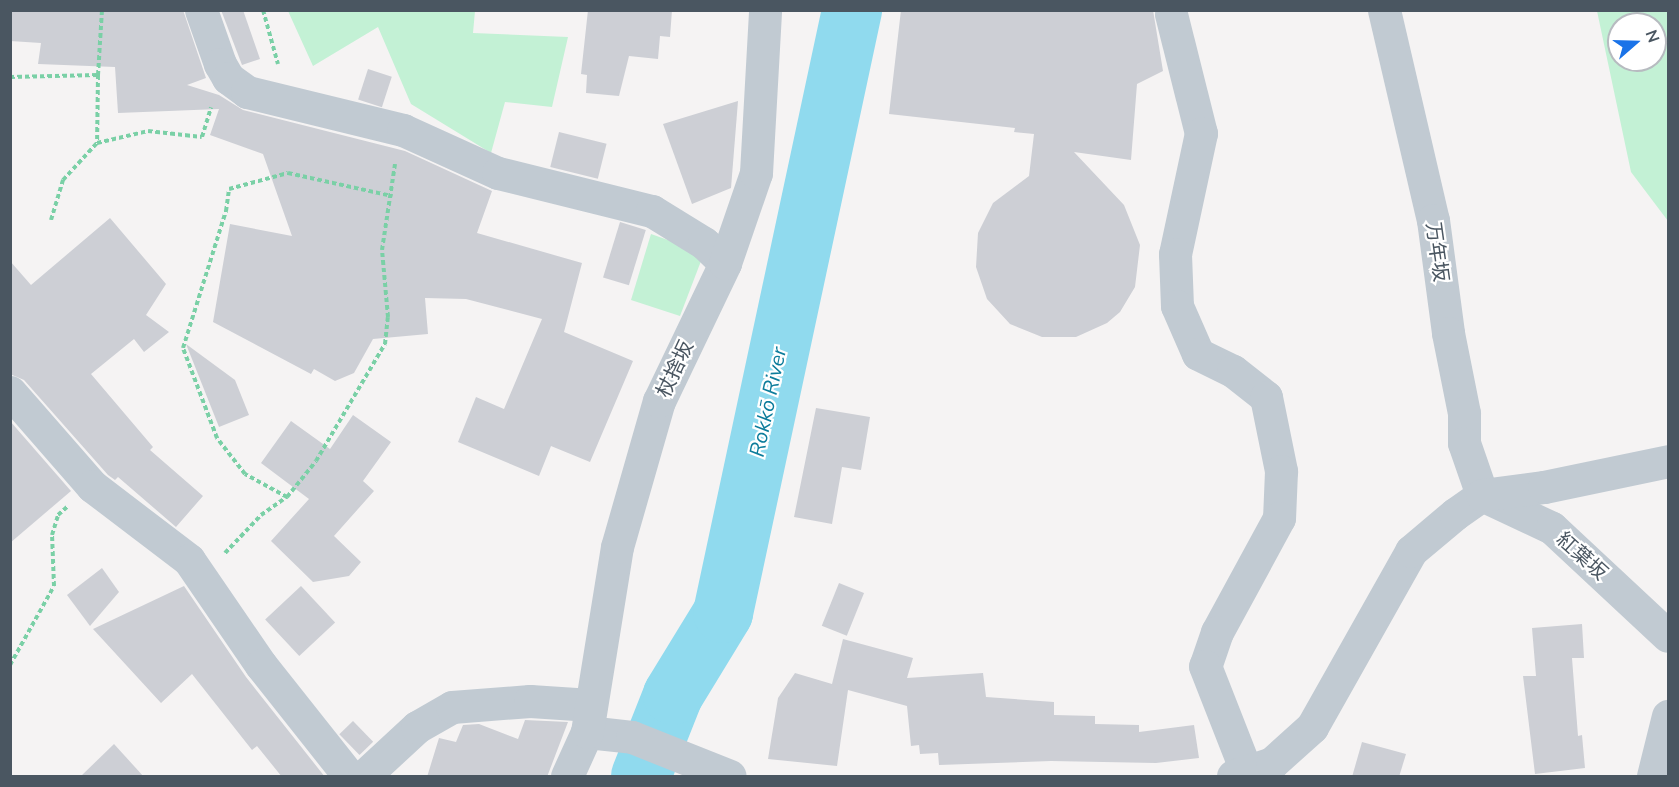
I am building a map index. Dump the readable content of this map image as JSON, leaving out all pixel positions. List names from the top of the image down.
{
  "streets": {
    "street": ["万年坂", "杖捨坂", "紅葉坂"]
  },
  "crossings": [
    ["万年坂", "紅葉坂"]
  ],
  "water": ["Rokkō River"],
  "north": "right"
}
